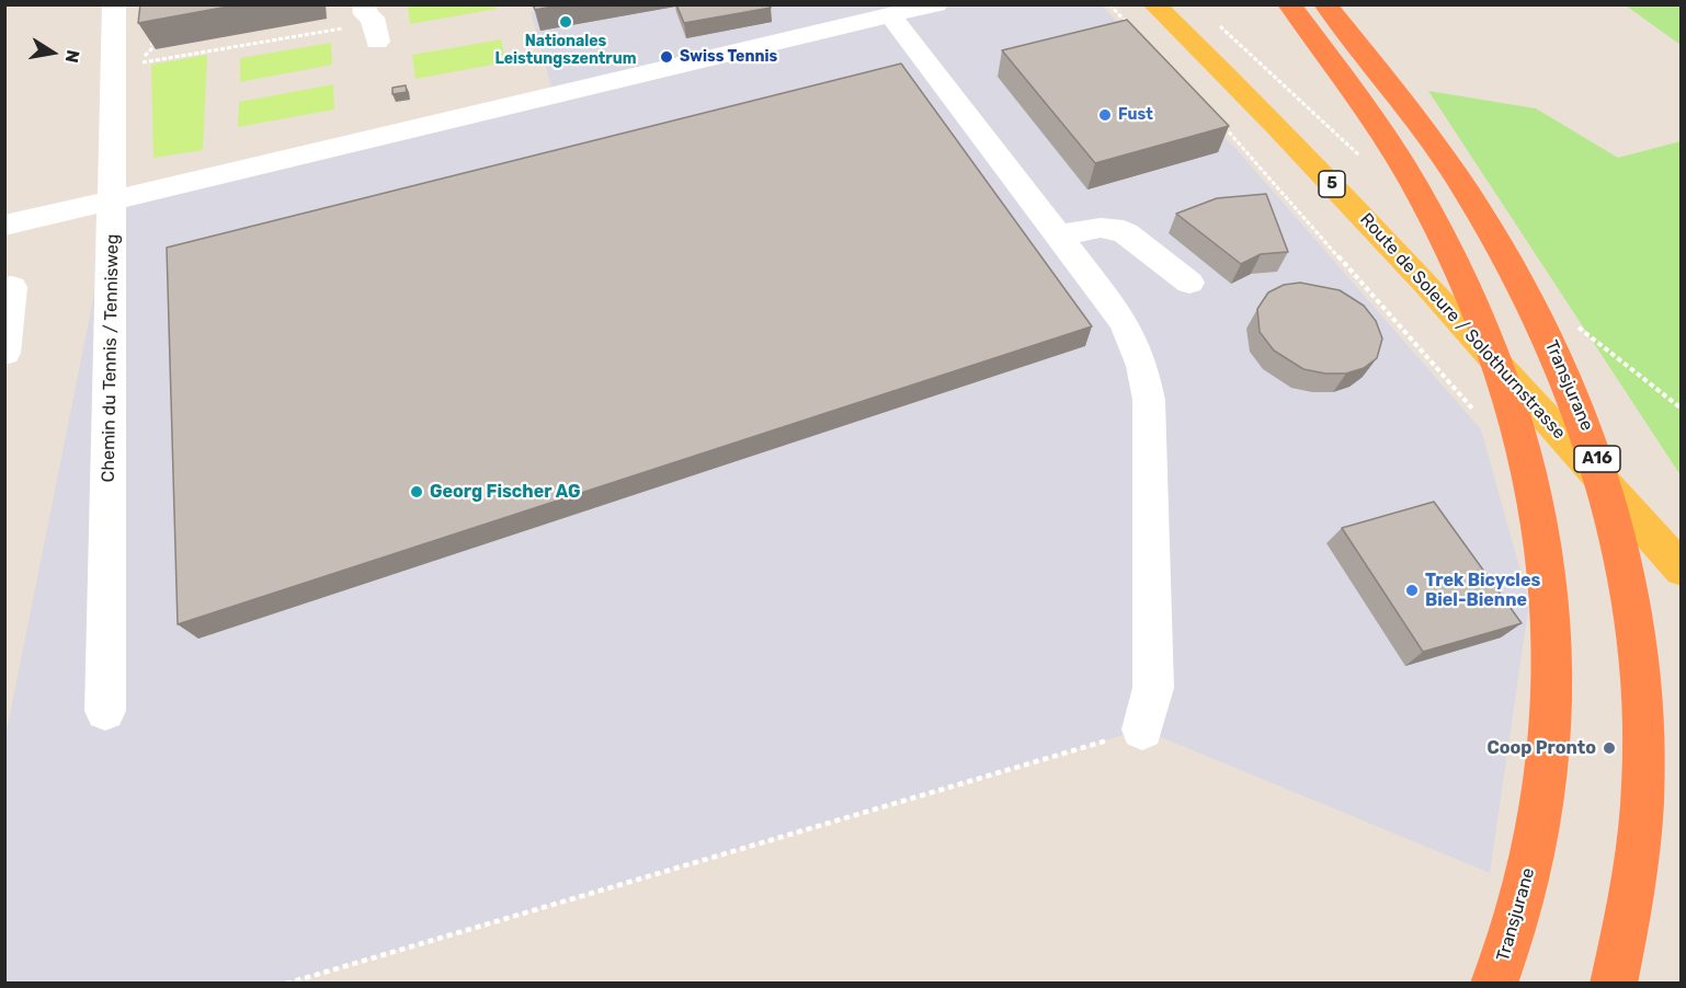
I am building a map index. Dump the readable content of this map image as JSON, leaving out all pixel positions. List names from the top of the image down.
{
  "streets": {
    "highway": ["Transjurane", "A16"],
    "main road": ["5", "Route de Soleure / Solothurnstrasse"],
    "street": ["Chemin du Tennis / Tennisweg"]
  },
  "places": [
    "Nationales Leistungszentrum",
    "Swiss Tennis",
    "Fust",
    "Georg Fischer AG",
    "Trek Bicycles Biel-Bienne",
    "Coop Pronto"
  ],
  "north": "right"
}
